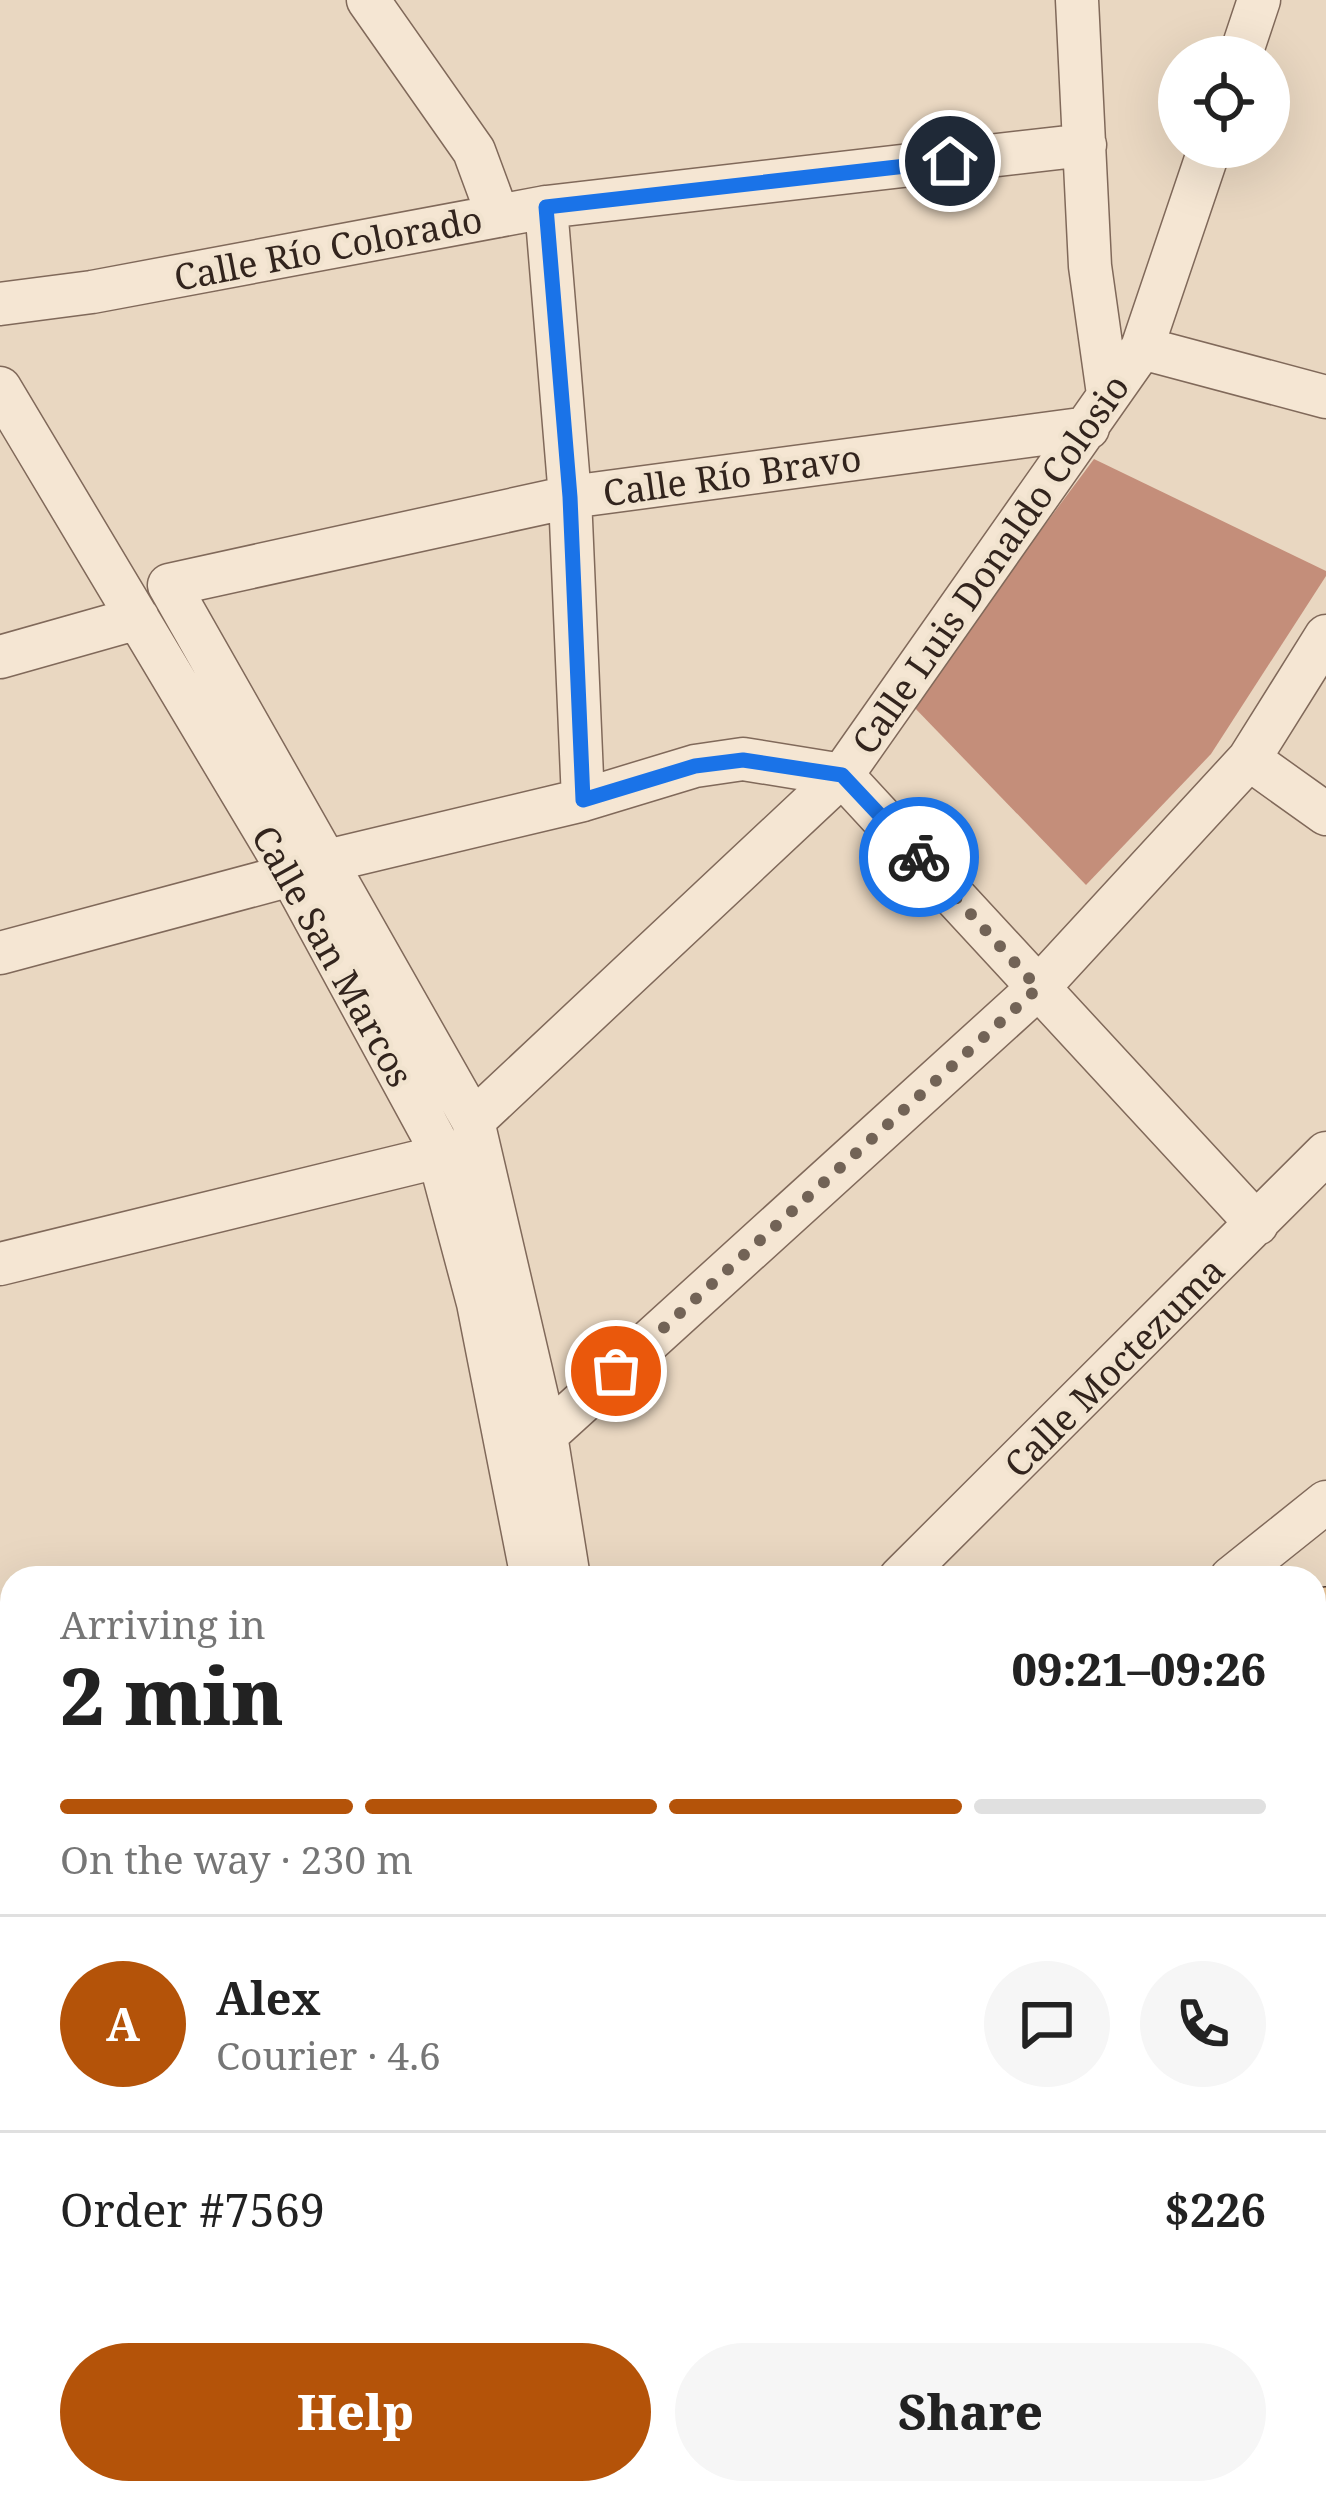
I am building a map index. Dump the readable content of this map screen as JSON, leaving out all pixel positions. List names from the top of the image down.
{
  "streets": {
    "street": [
      "Calle Río Colorado",
      "Calle Río Bravo",
      "Calle Luis Donaldo Colosio",
      "Calle San Marcos",
      "Calle Moctezuma"
    ]
  },
  "crossings": [
    ["Calle Río Bravo", "Calle Luis Donaldo Colosio"],
    ["Calle Río Bravo", "Calle San Marcos"]
  ],
  "page": {
    "heading": ["2 min", "Arriving in", "09:21–09:26"],
    "panel": [
      "Alex",
      "Courier · 4.6",
      "Order #7569",
      "$226"
    ],
    "bar": "On the way · 230 m",
    "round": "A",
    "buttons": ["Help", "Share"]
  }
}
